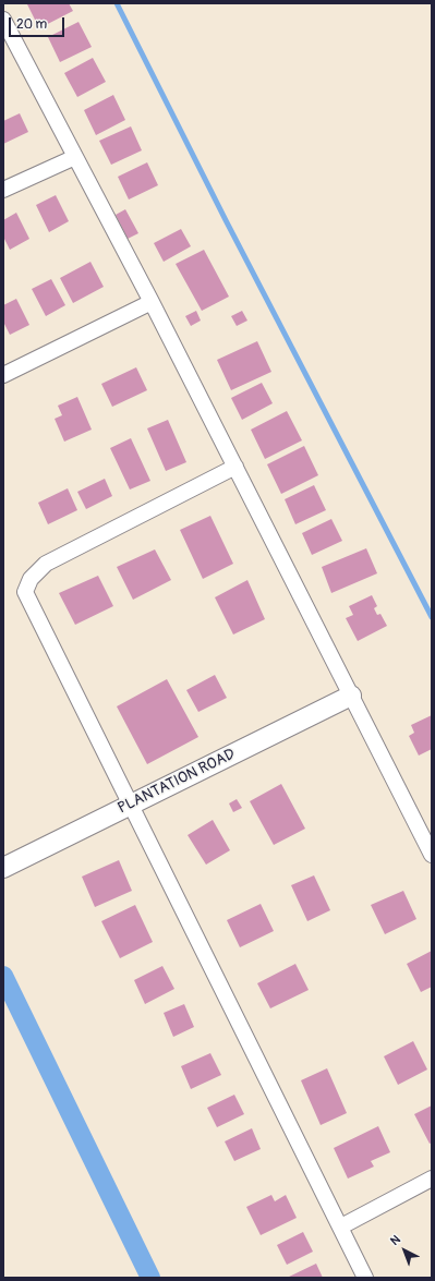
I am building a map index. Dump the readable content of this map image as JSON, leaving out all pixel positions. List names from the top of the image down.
{
  "streets": {
    "street": ["PLANTATION ROAD"]
  },
  "scale_bar": "20 m",
  "north": "top left"
}
